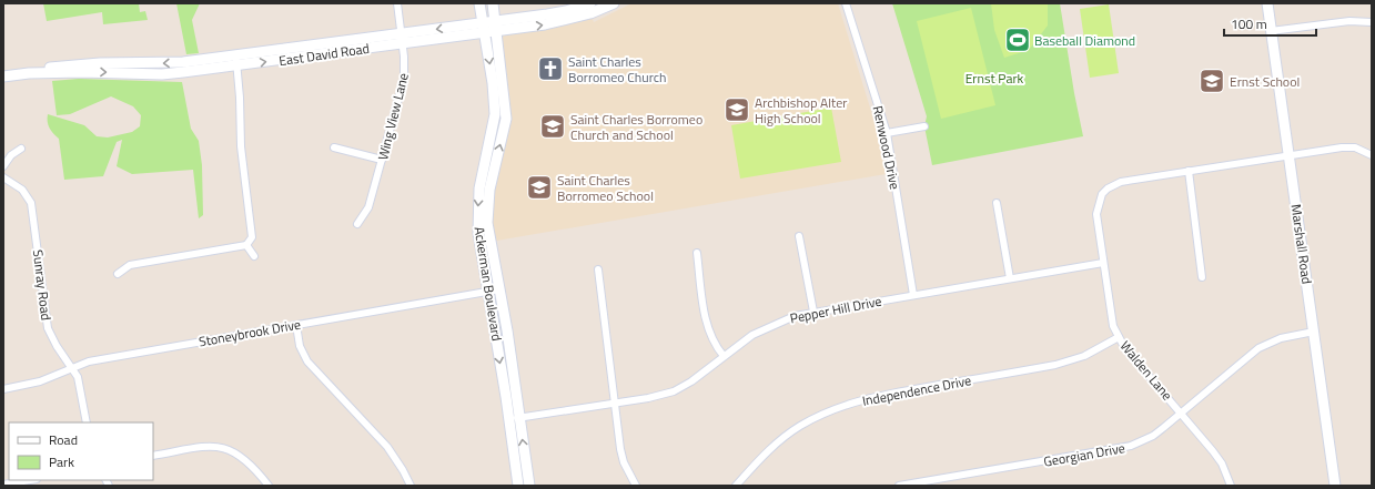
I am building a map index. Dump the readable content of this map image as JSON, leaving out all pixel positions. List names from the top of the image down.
{
  "streets": {
    "street": [
      "East David Road",
      "Wing View Lane",
      "Renwood Drive",
      "Marshall Road",
      "Ackerman Boulevard",
      "Sunray Road",
      "Pepper Hill Drive",
      "Stoneybrook Drive",
      "Walden Lane",
      "Independence Drive",
      "Georgian Drive"
    ]
  },
  "crossings": [
    ["East David Road", "Wing View Lane"],
    ["East David Road", "Ackerman Boulevard"],
    ["Renwood Drive", "Pepper Hill Drive"],
    ["Marshall Road", "Georgian Drive"],
    ["Ackerman Boulevard", "Pepper Hill Drive"],
    ["Ackerman Boulevard", "Stoneybrook Drive"],
    ["Sunray Road", "Stoneybrook Drive"],
    ["Pepper Hill Drive", "Walden Lane"],
    ["Walden Lane", "Independence Drive"],
    ["Walden Lane", "Georgian Drive"]
  ],
  "parks": ["Ernst Park"],
  "places": {
    "sports": ["Baseball Diamond"],
    "church": ["Saint Charles Borromeo Church"],
    "school or university": [
      "Ernst School",
      "Archbishop Alter High School",
      "Saint Charles Borromeo Church and School",
      "Saint Charles Borromeo School"
    ]
  },
  "legend": ["Road", "Park"],
  "scale_bar": "100 m"
}
